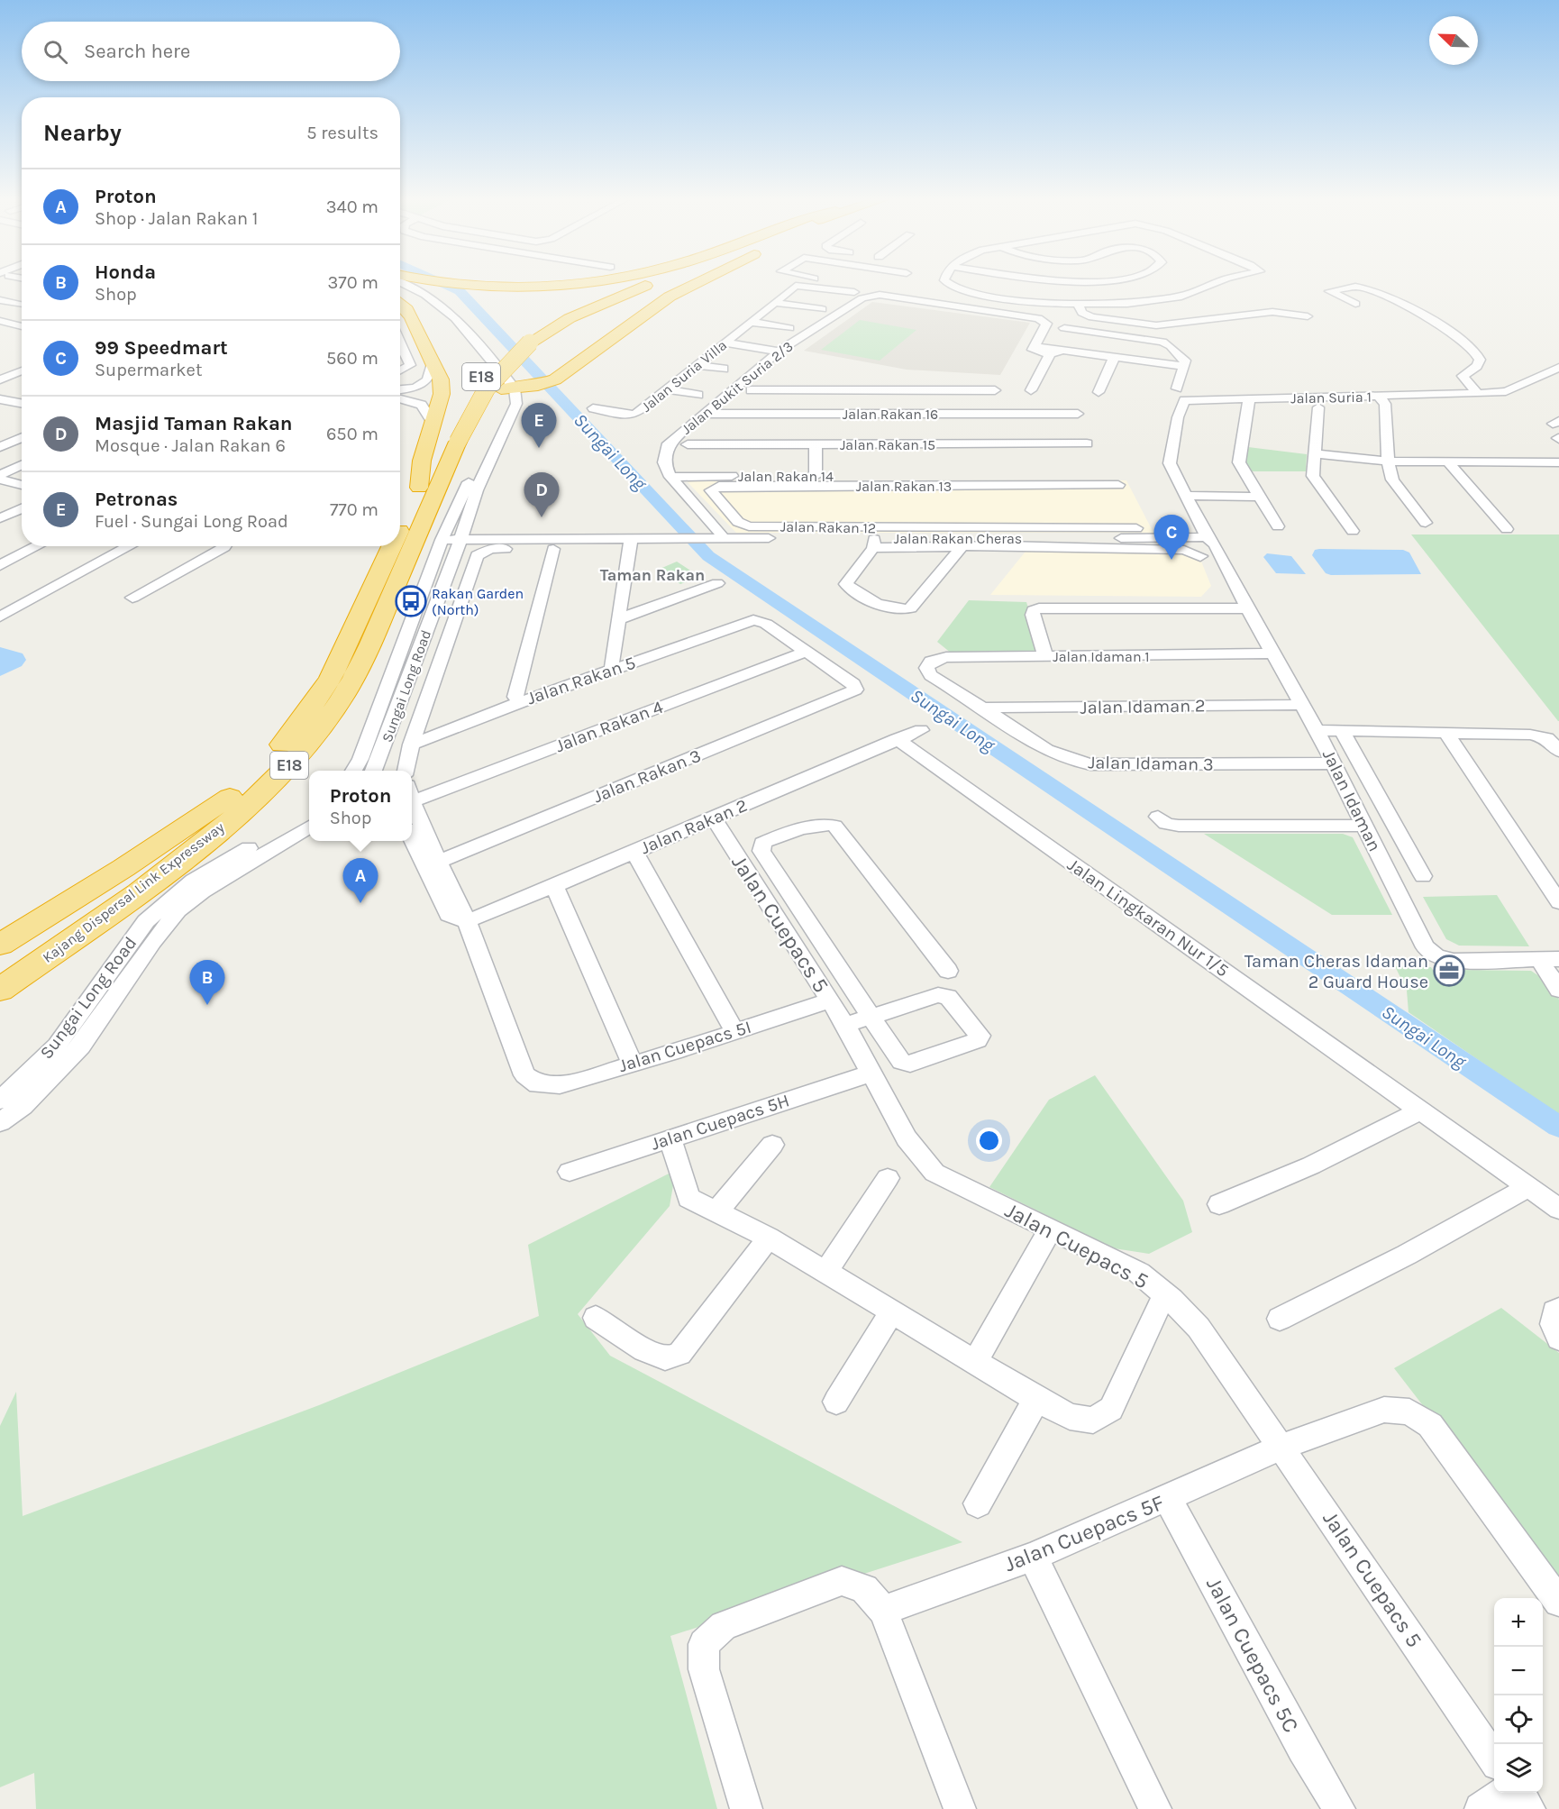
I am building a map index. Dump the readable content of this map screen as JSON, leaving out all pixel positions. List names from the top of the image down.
{
  "streets": {
    "highway": ["E18", "Kajang Dispersal Link Expressway"],
    "street": [
      "Jalan Suria Villa",
      "Jalan Bukit Suria 2/3",
      "Jalan Suria 1",
      "Jalan Rakan 16",
      "Jalan Rakan 15",
      "Jalan Rakan 14",
      "Jalan Rakan 13",
      "Jalan Rakan 12",
      "Jalan Rakan Cheras",
      "Jalan Idaman 1",
      "Jalan Rakan 5",
      "Sungai Long Road",
      "Jalan Idaman 2",
      "Jalan Rakan 4",
      "Jalan Idaman 3",
      "Jalan Rakan 3",
      "Jalan Idaman",
      "Jalan Rakan 2",
      "Jalan Lingkaran Nur 1/5",
      "Jalan Cuepacs 5",
      "Jalan Cuepacs 5I",
      "Jalan Cuepacs 5H",
      "Jalan Cuepacs 5F",
      "Jalan Cuepacs 5C"
    ]
  },
  "crossings": [
    ["Jalan Bukit Suria 2/3", "Jalan Rakan 16"],
    ["Jalan Bukit Suria 2/3", "Jalan Rakan 14"],
    ["Jalan Suria 1", "Jalan Idaman"],
    ["Jalan Rakan 14", "Jalan Rakan 13"],
    ["Jalan Rakan 13", "Jalan Rakan 12"],
    ["Jalan Rakan 12", "Jalan Rakan Cheras"],
    ["Jalan Rakan Cheras", "Jalan Idaman"],
    ["Jalan Idaman 1", "Jalan Idaman 3"],
    ["Jalan Idaman 1", "Jalan Idaman"],
    ["Jalan Rakan 5", "Jalan Rakan 4"],
    ["Jalan Rakan 5", "Jalan Rakan 3"],
    ["Jalan Idaman 2", "Jalan Idaman 3"],
    ["Jalan Idaman 2", "Jalan Idaman"],
    ["Jalan Rakan 4", "Jalan Rakan 3"],
    ["Jalan Idaman 3", "Jalan Idaman"],
    ["Jalan Rakan 2", "Jalan Lingkaran Nur 1/5"],
    ["Jalan Rakan 2", "Jalan Cuepacs 5"],
    ["Jalan Rakan 2", "Jalan Cuepacs 5I"],
    ["Jalan Cuepacs 5", "Jalan Cuepacs 5I"],
    ["Jalan Cuepacs 5", "Jalan Cuepacs 5H"],
    ["Jalan Cuepacs 5", "Jalan Cuepacs 5F"],
    ["Jalan Cuepacs 5F", "Jalan Cuepacs 5C"]
  ],
  "districts": ["Taman Rakan"],
  "water": ["Sungai Long"],
  "places": {
    "bus stop": ["Rakan Garden (North)"],
    "office": ["Taman Cheras Idaman 2 Guard House"]
  },
  "north": "top left",
  "page": {
    "search": "Search here",
    "heading": ["Nearby", "5 results"],
    "list": [
      {
        "mark": "A",
        "name": "Proton",
        "note": "Shop · Jalan Rakan 1",
        "value": "340 m"
      },
      {
        "mark": "B",
        "name": "Honda",
        "note": "Shop",
        "value": "370 m"
      },
      {
        "mark": "C",
        "name": "99 Speedmart",
        "note": "Supermarket",
        "value": "560 m"
      },
      {
        "mark": "D",
        "name": "Masjid Taman Rakan",
        "note": "Mosque · Jalan Rakan 6",
        "value": "650 m"
      },
      {
        "mark": "E",
        "name": "Petronas",
        "note": "Fuel · Sungai Long Road",
        "value": "770 m"
      }
    ],
    "pins": [
      "E",
      "D",
      "C",
      "A",
      "B"
    ],
    "popup": ["Proton", "Shop"],
    "map_buttons": ["+", "−"]
  }
}
